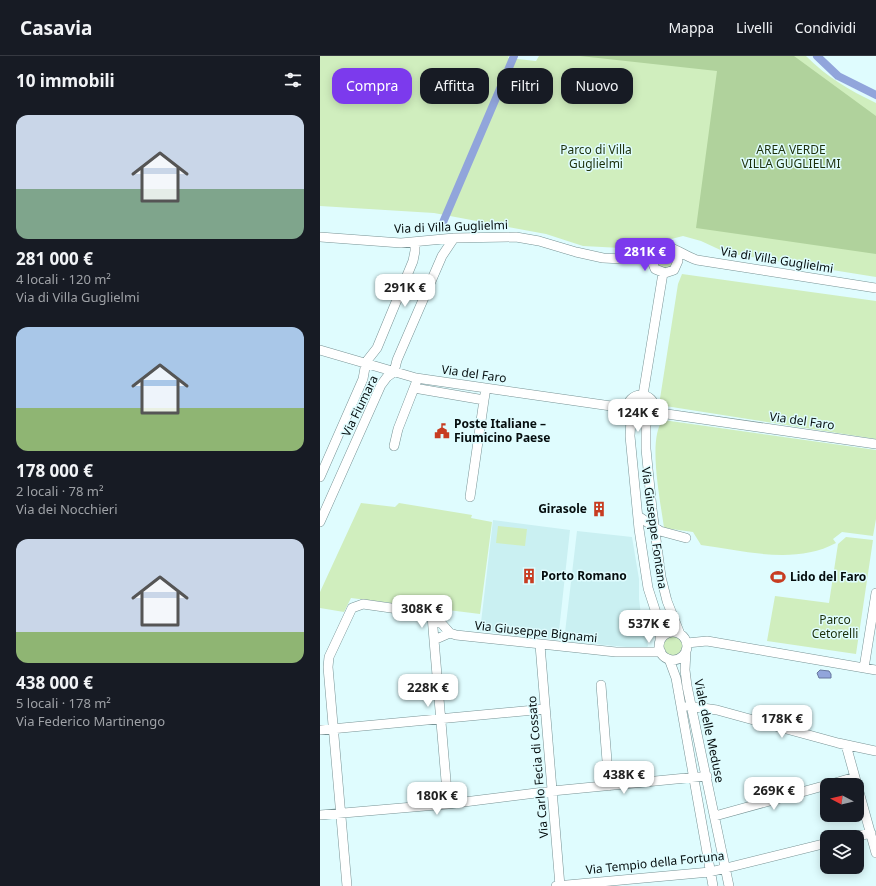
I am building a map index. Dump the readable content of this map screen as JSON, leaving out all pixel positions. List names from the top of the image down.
{
  "streets": {
    "street": [
      "Via di Villa Guglielmi",
      "Via del Faro",
      "Via Fiumara",
      "Via Giuseppe Fontana",
      "Via Giuseppe Bignami",
      "Viale delle Meduse",
      "Via Carlo Fecia di Cossato",
      "Via Tempio della Fortuna"
    ]
  },
  "crossings": [
    ["Via di Villa Guglielmi", "Via Fiumara"],
    ["Via del Faro", "Via Fiumara"],
    ["Via del Faro", "Via Giuseppe Fontana"],
    ["Via Giuseppe Fontana", "Via Giuseppe Bignami"],
    ["Via Giuseppe Fontana", "Viale delle Meduse"],
    ["Via Giuseppe Bignami", "Viale delle Meduse"],
    ["Via Giuseppe Bignami", "Via Carlo Fecia di Cossato"],
    ["Viale delle Meduse", "Via Tempio della Fortuna"],
    ["Via Carlo Fecia di Cossato", "Via Tempio della Fortuna"]
  ],
  "parks": ["Parco di Villa Guglielmi", "AREA VERDE VILLA GUGLIELMI", "Parco Cetorelli"],
  "places": {
    "public building": ["Poste Italiane – Fiumicino Paese"],
    "building": ["Girasole", "Porto Romano"],
    "sports": ["Lido del Faro"]
  },
  "north": "left",
  "page": {
    "header": "Casavia",
    "nav": ["Mappa", "Livelli", "Condividi"],
    "heading": "10 immobili",
    "chip": [
      "Compra",
      "Affitta",
      "Filtri",
      "Nuovo"
    ],
    "list": [
      {
        "name": "281 000 €",
        "note": "4 locali · 120 m² · Via di Villa Guglielmi"
      },
      {
        "name": "178 000 €",
        "note": "2 locali · 78 m² · Via dei Nocchieri"
      },
      {
        "name": "438 000 €",
        "note": "5 locali · 178 m² · Via Federico Martinengo"
      }
    ],
    "price": [
      "281K €",
      "291K €",
      "124K €",
      "308K €",
      "537K €",
      "228K €",
      "178K €",
      "438K €",
      "269K €",
      "180K €"
    ]
  }
}
